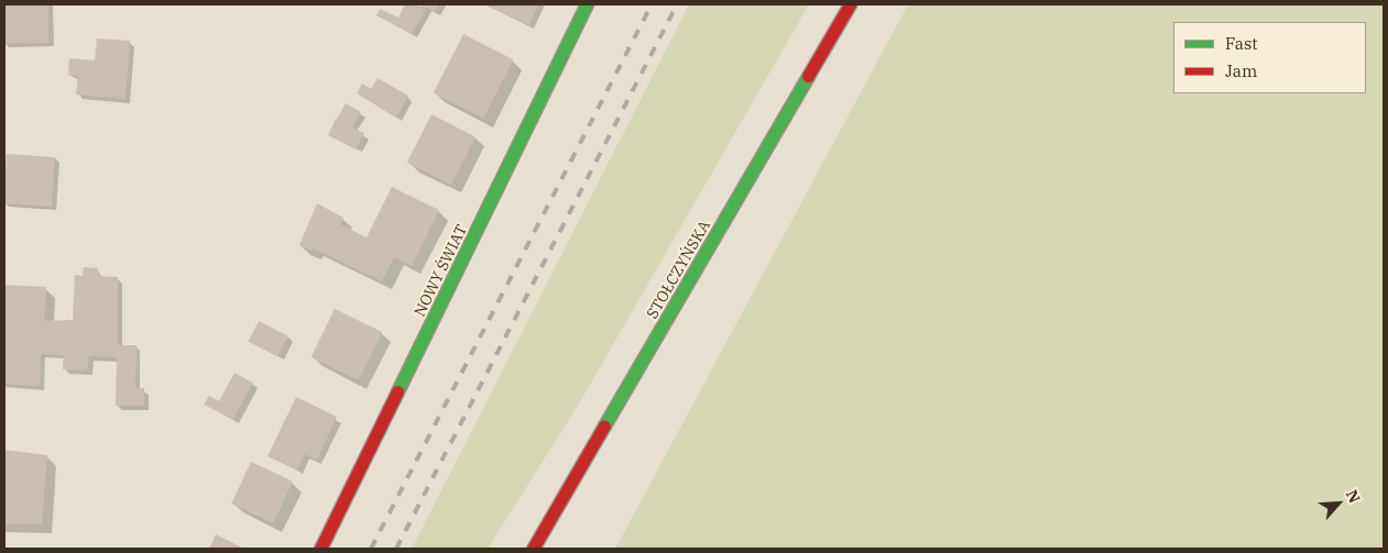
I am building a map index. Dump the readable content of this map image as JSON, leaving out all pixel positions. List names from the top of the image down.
{
  "streets": {
    "street": ["STOŁCZYŃSKA", "NOWY ŚWIAT"]
  },
  "legend": ["Fast", "Jam"],
  "north": "top right"
}
